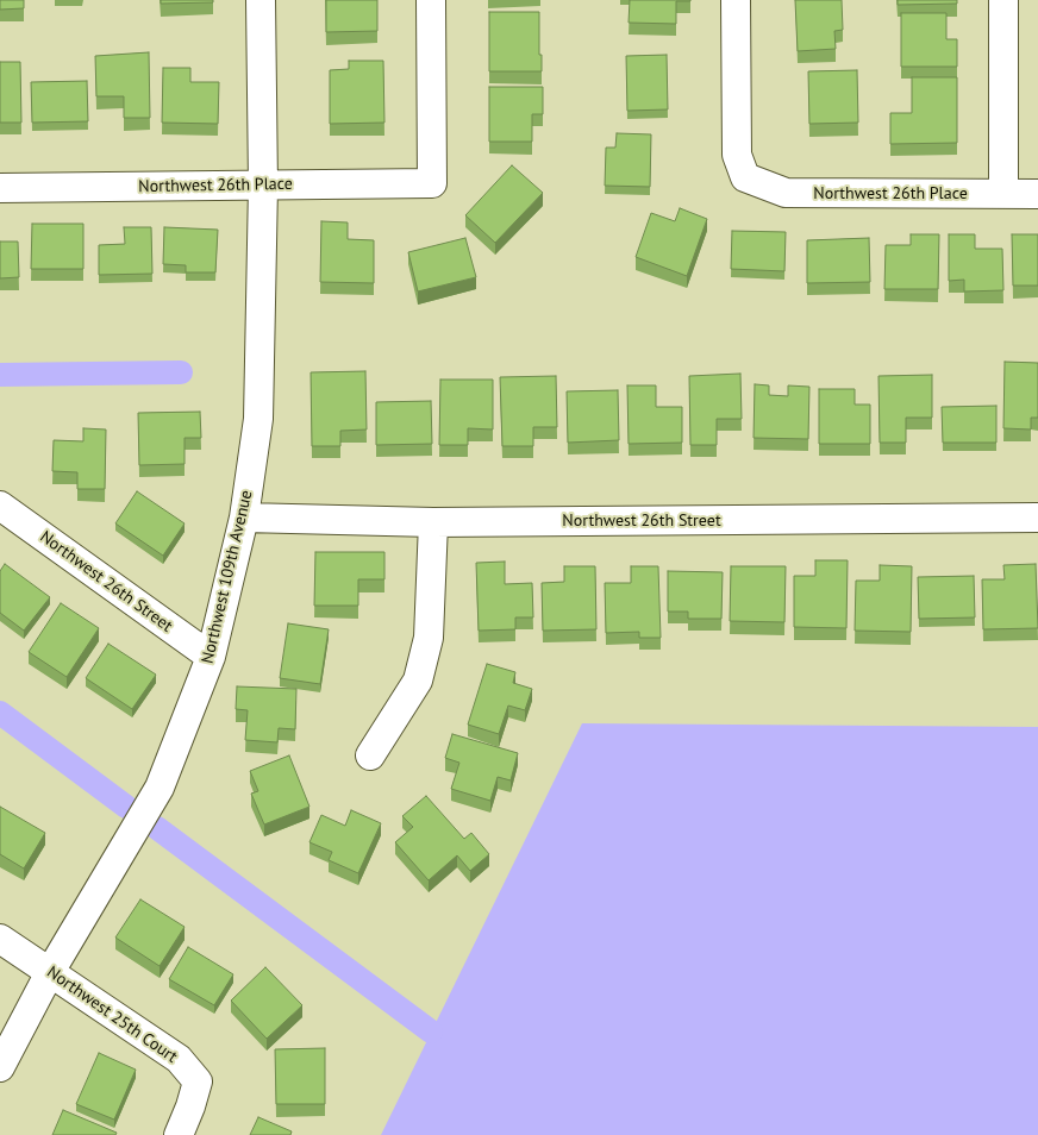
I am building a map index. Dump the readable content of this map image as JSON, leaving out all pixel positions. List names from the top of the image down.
{
  "streets": {
    "street": [
      "Northwest 26th Place",
      "Northwest 26th Street",
      "Northwest 109th Avenue",
      "Northwest 25th Court"
    ]
  },
  "crossings": [
    ["Northwest 26th Place", "Northwest 109th Avenue"],
    ["Northwest 26th Street", "Northwest 109th Avenue"],
    ["Northwest 109th Avenue", "Northwest 25th Court"]
  ]
}
